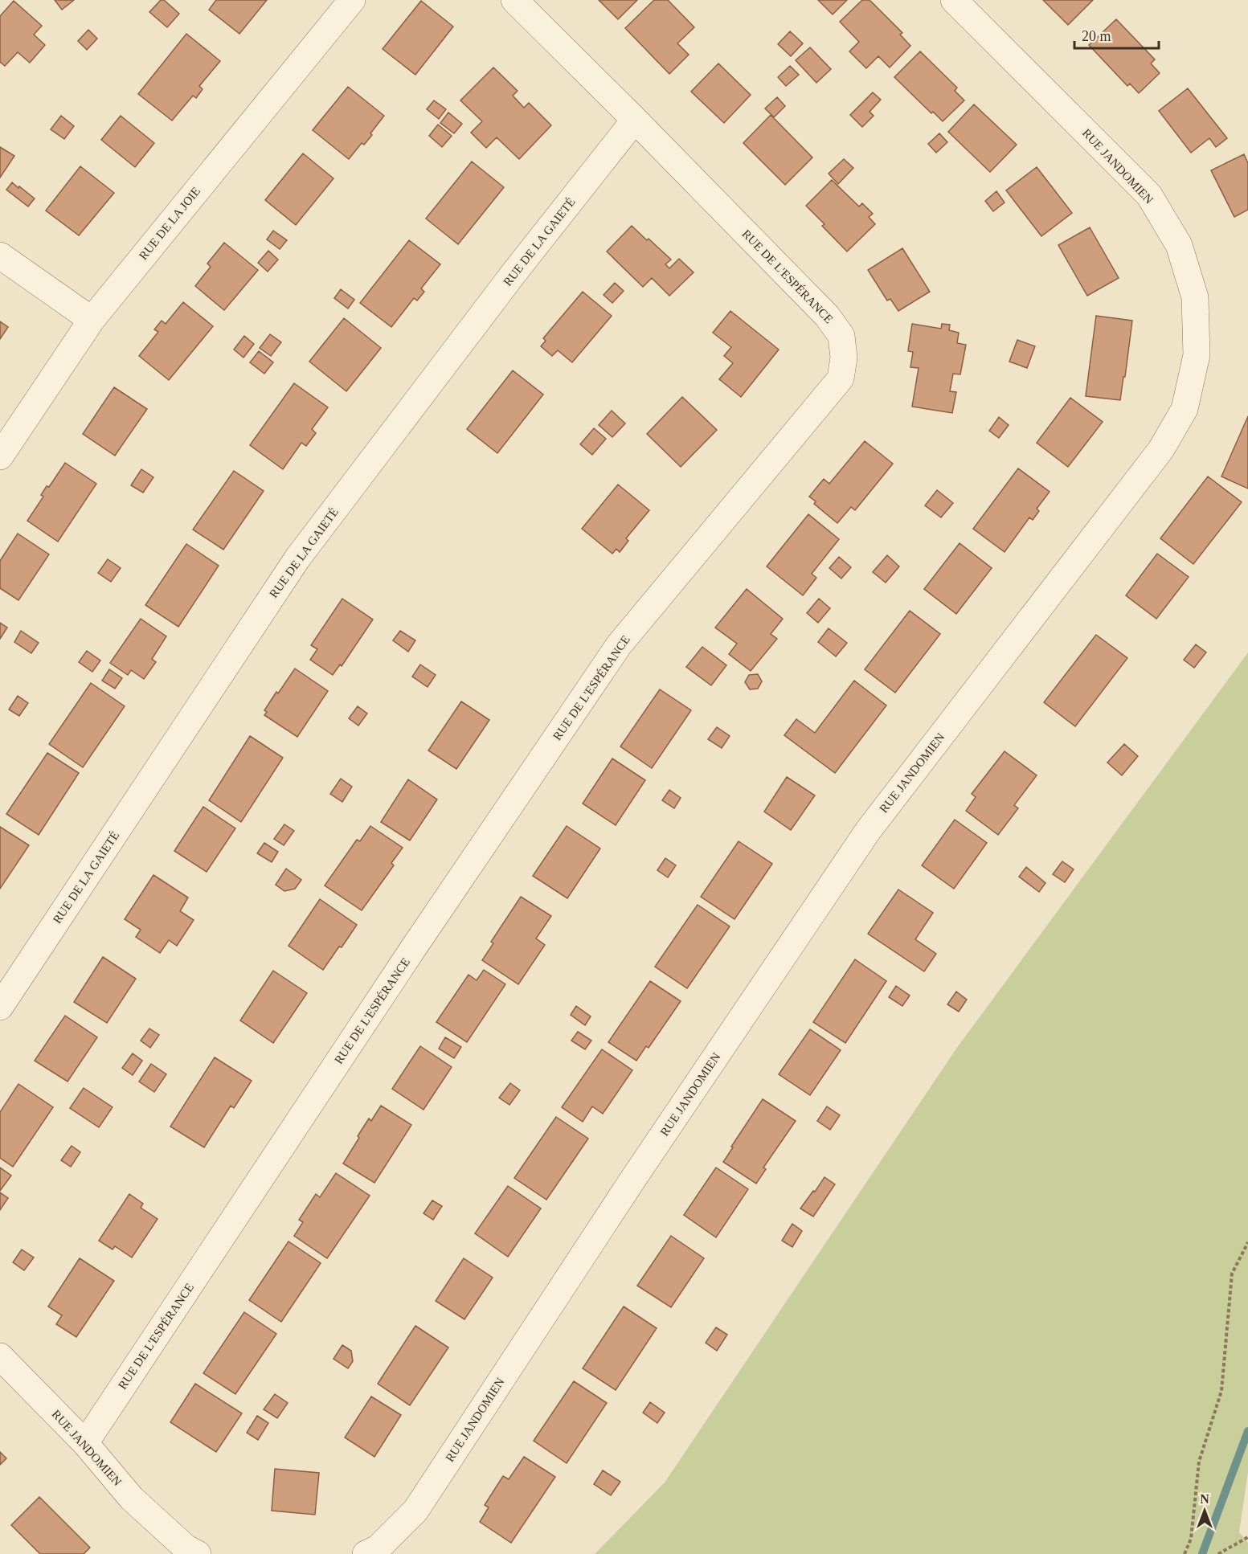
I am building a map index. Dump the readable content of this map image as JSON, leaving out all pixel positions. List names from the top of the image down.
{
  "streets": {
    "street": [
      "RUE JANDOMIEN",
      "RUE DE LA JOIE",
      "RUE DE LA GAIETÉ",
      "RUE DE L'ESPÉRANCE"
    ]
  },
  "crossings": [
    ["RUE JANDOMIEN", "RUE DE L'ESPÉRANCE"],
    ["RUE DE LA GAIETÉ", "RUE DE L'ESPÉRANCE"]
  ],
  "scale_bar": "20 m",
  "north": "top"
}
